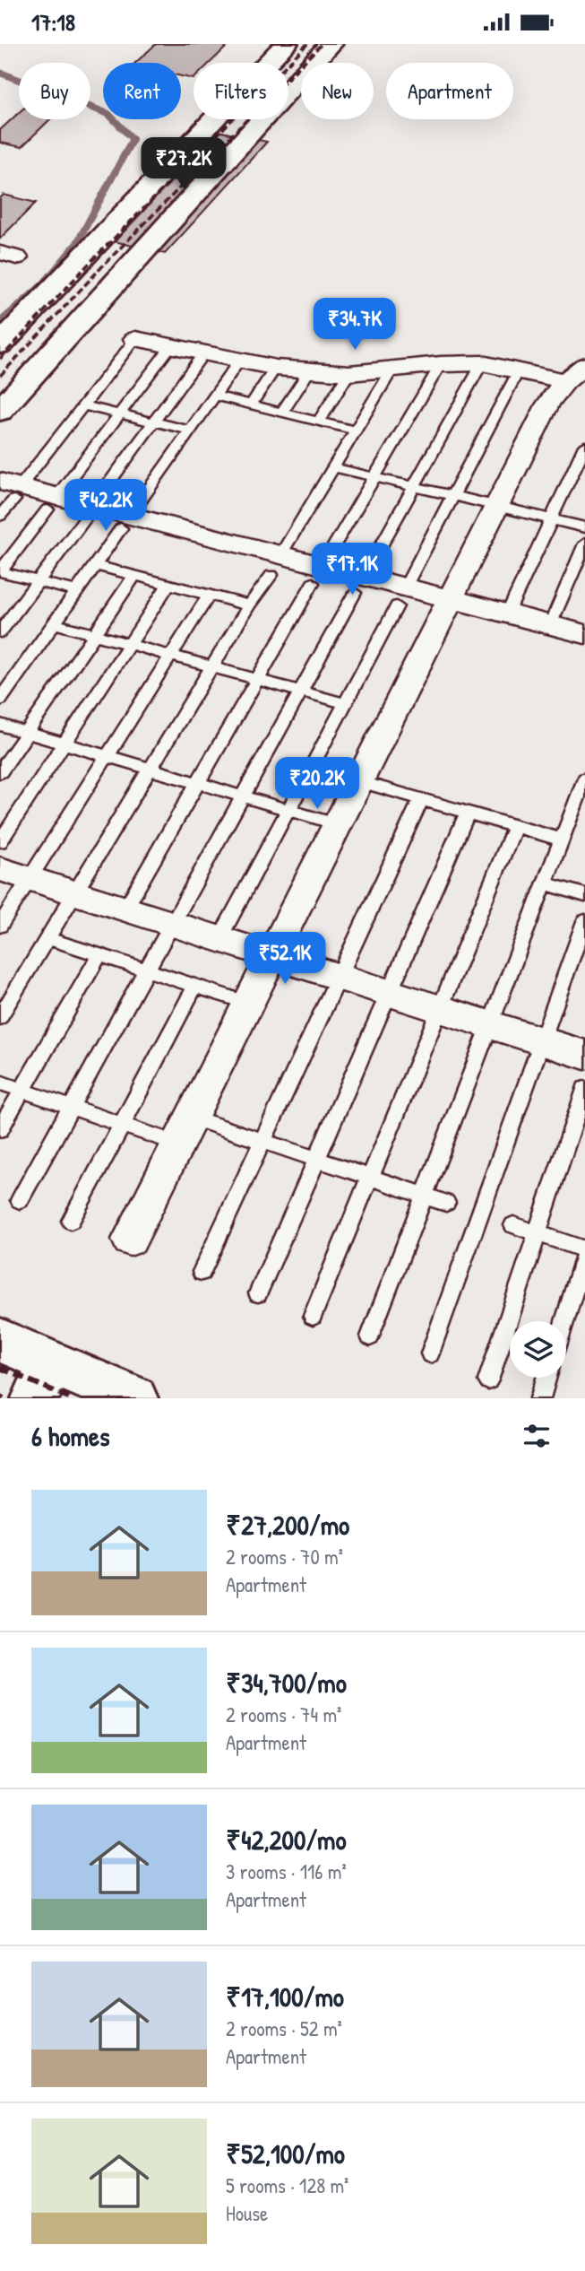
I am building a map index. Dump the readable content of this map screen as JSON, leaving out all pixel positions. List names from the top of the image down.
{
  "page": {
    "status": "17:18",
    "chip": [
      "Buy",
      "Rent",
      "Filters",
      "New",
      "Apartment"
    ],
    "price": [
      "₹27.2K",
      "₹34.7K",
      "₹42.2K",
      "₹17.1K",
      "₹20.2K",
      "₹52.1K"
    ],
    "heading": "6 homes",
    "list": [
      {
        "name": "₹27,200/mo",
        "note": "2 rooms · 70 m² · Apartment"
      },
      {
        "name": "₹34,700/mo",
        "note": "2 rooms · 74 m² · Apartment"
      },
      {
        "name": "₹42,200/mo",
        "note": "3 rooms · 116 m² · Apartment"
      },
      {
        "name": "₹17,100/mo",
        "note": "2 rooms · 52 m² · Apartment"
      },
      {
        "name": "₹52,100/mo",
        "note": "5 rooms · 128 m² · House"
      }
    ]
  }
}
